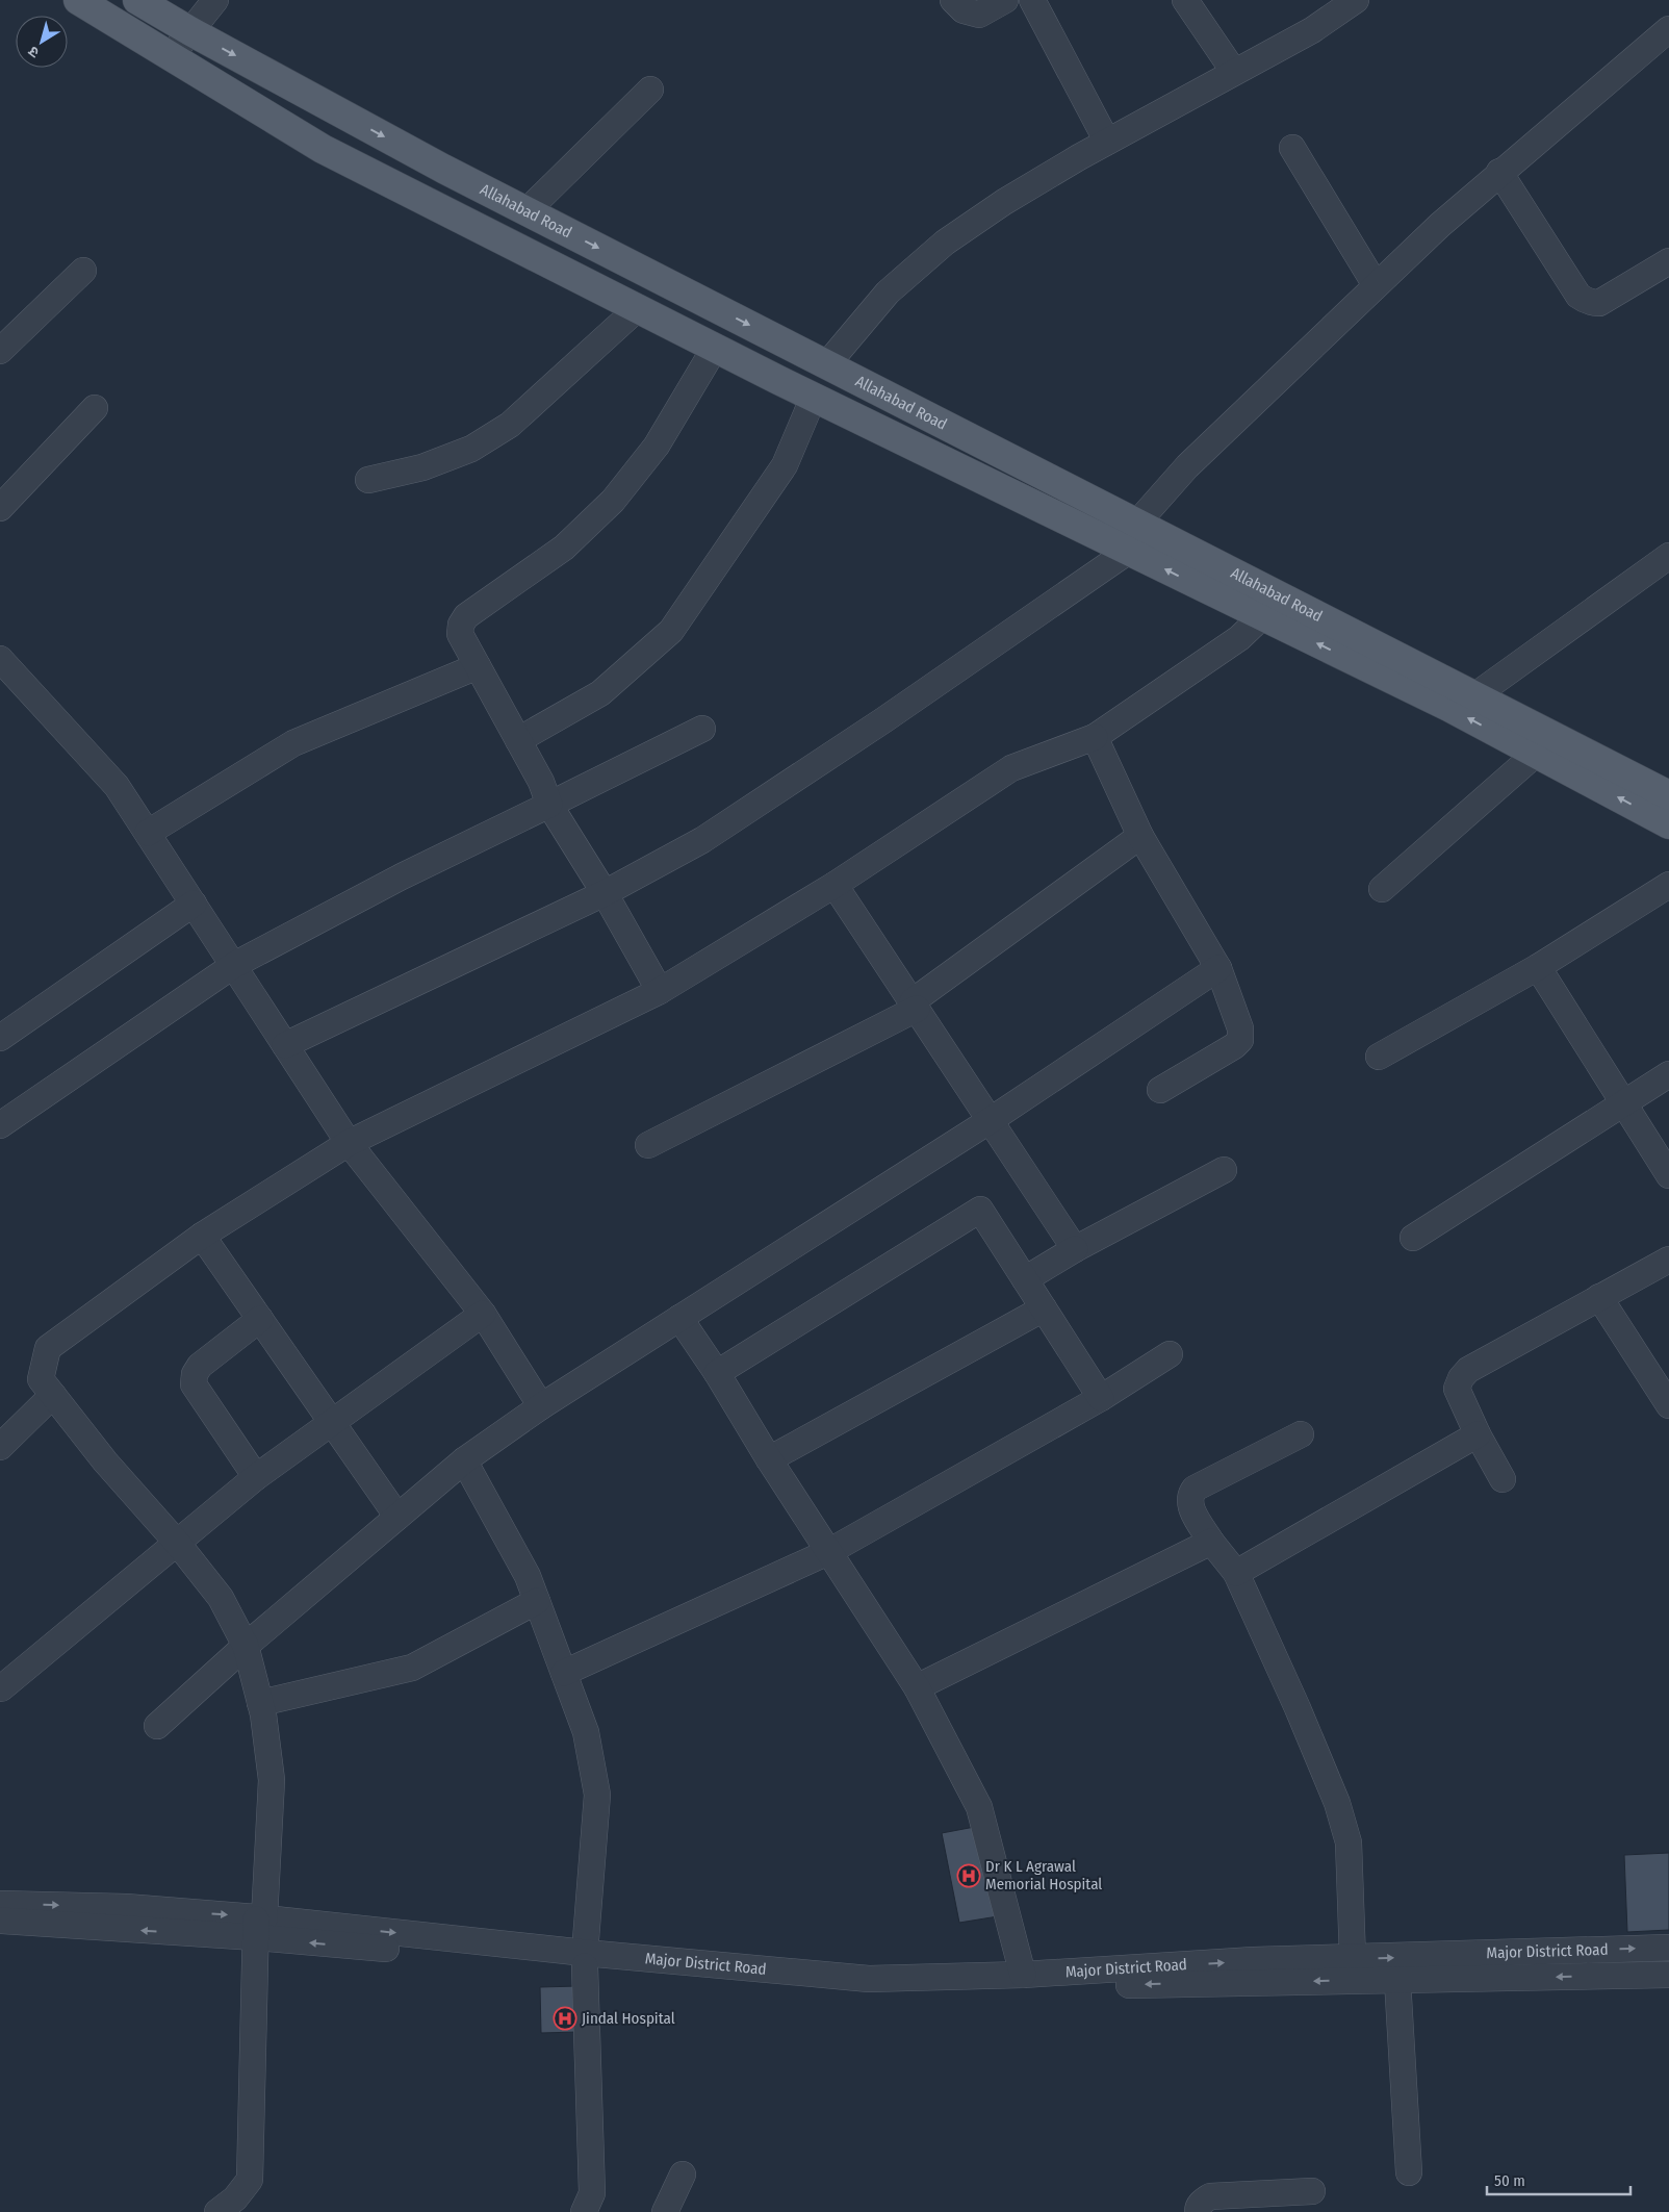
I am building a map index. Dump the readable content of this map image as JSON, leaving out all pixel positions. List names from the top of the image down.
{
  "streets": {
    "main road": ["Allahabad Road"],
    "street": ["Major District Road"]
  },
  "places": {
    "hospital": ["Dr K L Agrawal Memorial Hospital", "Jindal Hospital"]
  },
  "scale_bar": "50 m",
  "north": "bottom left"
}
